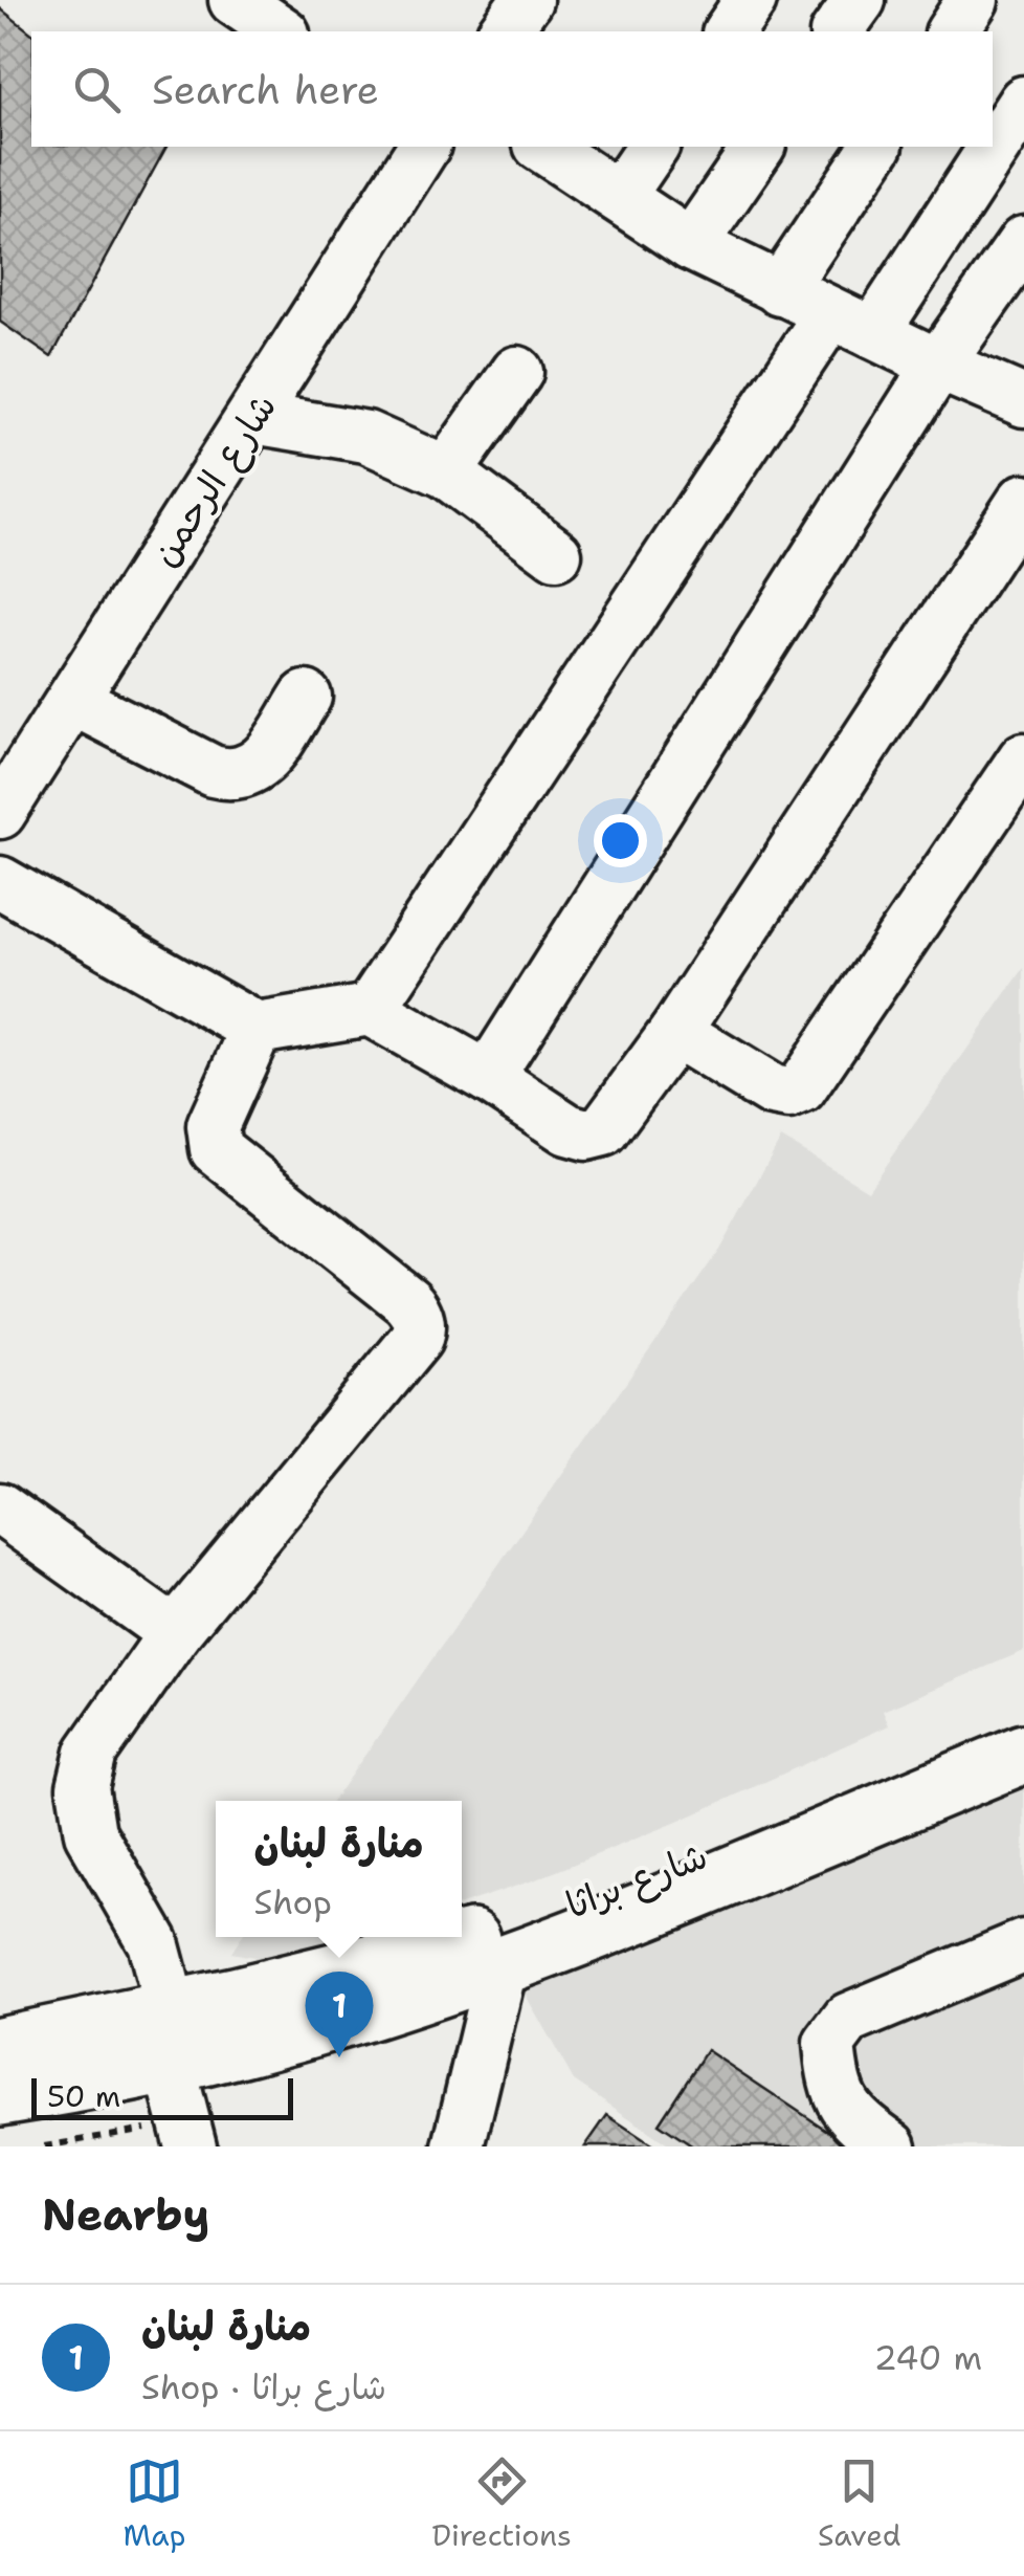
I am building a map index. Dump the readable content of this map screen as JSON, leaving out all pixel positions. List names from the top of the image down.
{
  "streets": {
    "main road": ["شارع براثا"],
    "street": ["شارع الرحمن"]
  },
  "scale_bar": "50 m",
  "page": {
    "search": "Search here",
    "popup": ["منارة لبنان", "Shop"],
    "pins": "1",
    "scale": "50 m",
    "heading": "Nearby",
    "list": [
      {
        "mark": "1",
        "name": "منارة لبنان",
        "note": "Shop · شارع براثا",
        "value": "240 m"
      }
    ],
    "nav": ["Map", "Directions", "Saved"]
  }
}
